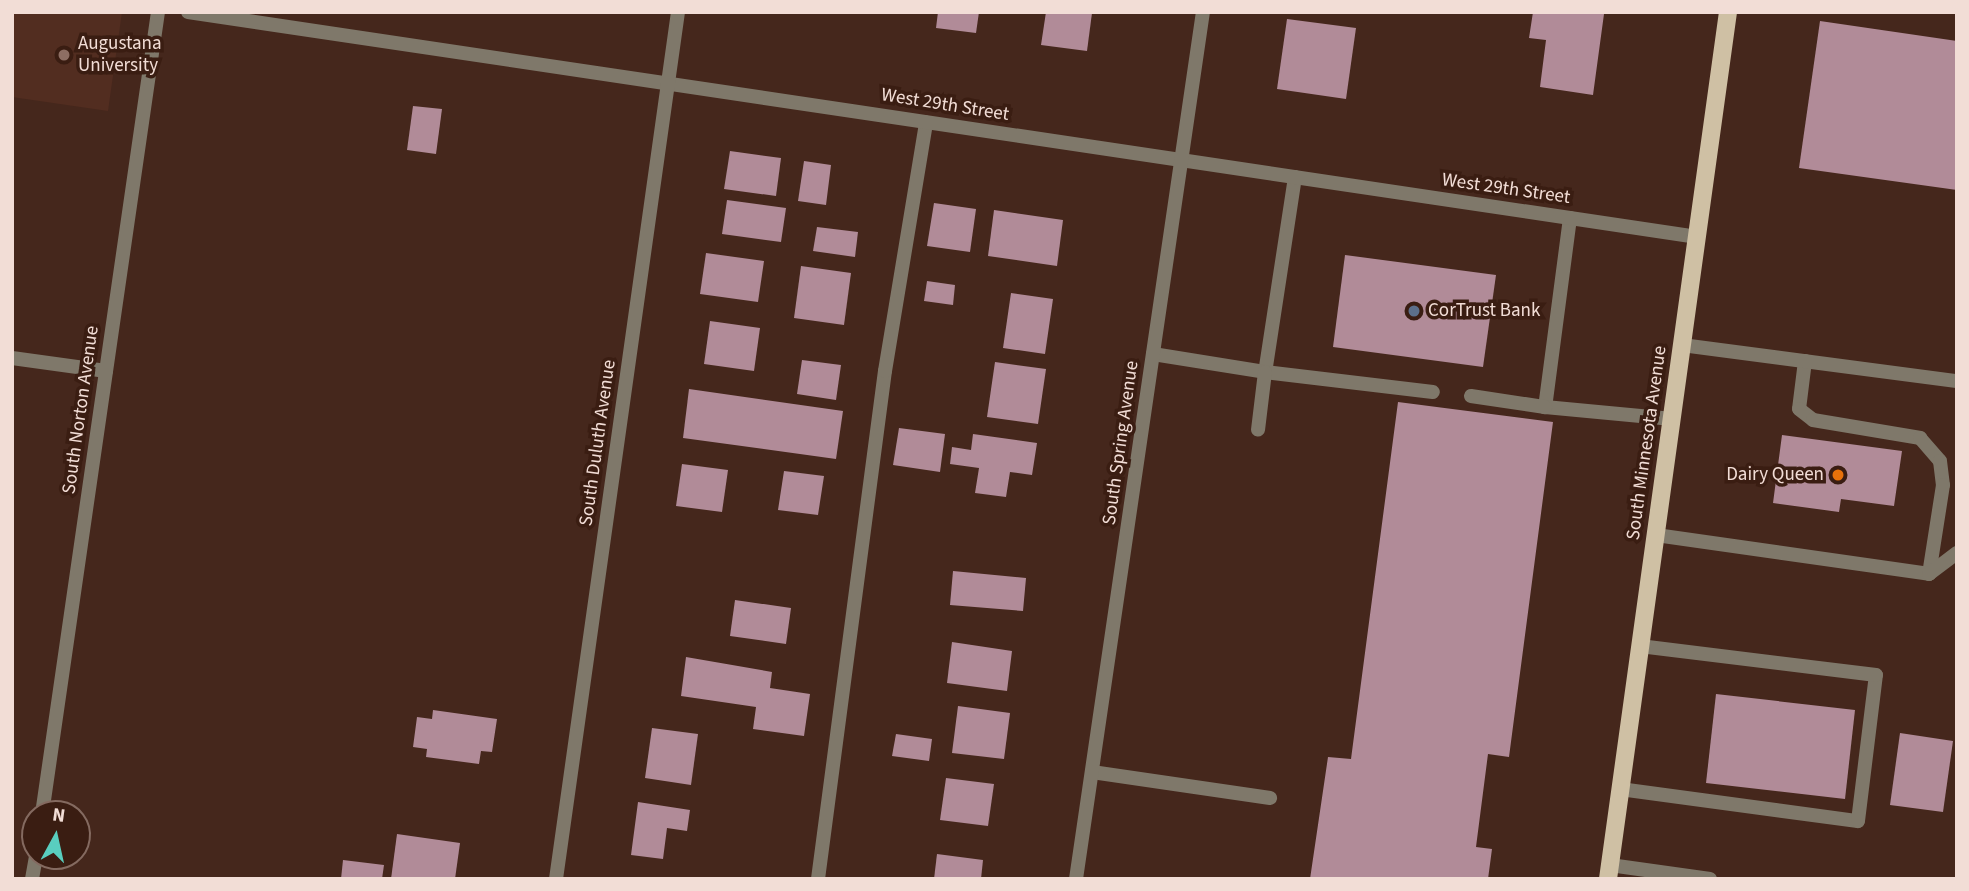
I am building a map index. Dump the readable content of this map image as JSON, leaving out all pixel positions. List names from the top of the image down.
{
  "streets": {
    "main road": ["South Minnesota Avenue"],
    "street": [
      "West 29th Street",
      "South Norton Avenue",
      "South Duluth Avenue",
      "South Spring Avenue"
    ]
  },
  "crossings": [
    ["West 29th Street", "South Duluth Avenue"],
    ["West 29th Street", "South Spring Avenue"],
    ["West 29th Street", "South Minnesota Avenue"]
  ],
  "places": ["Augustana University", "CorTrust Bank", "Dairy Queen"],
  "north": "top"
}
